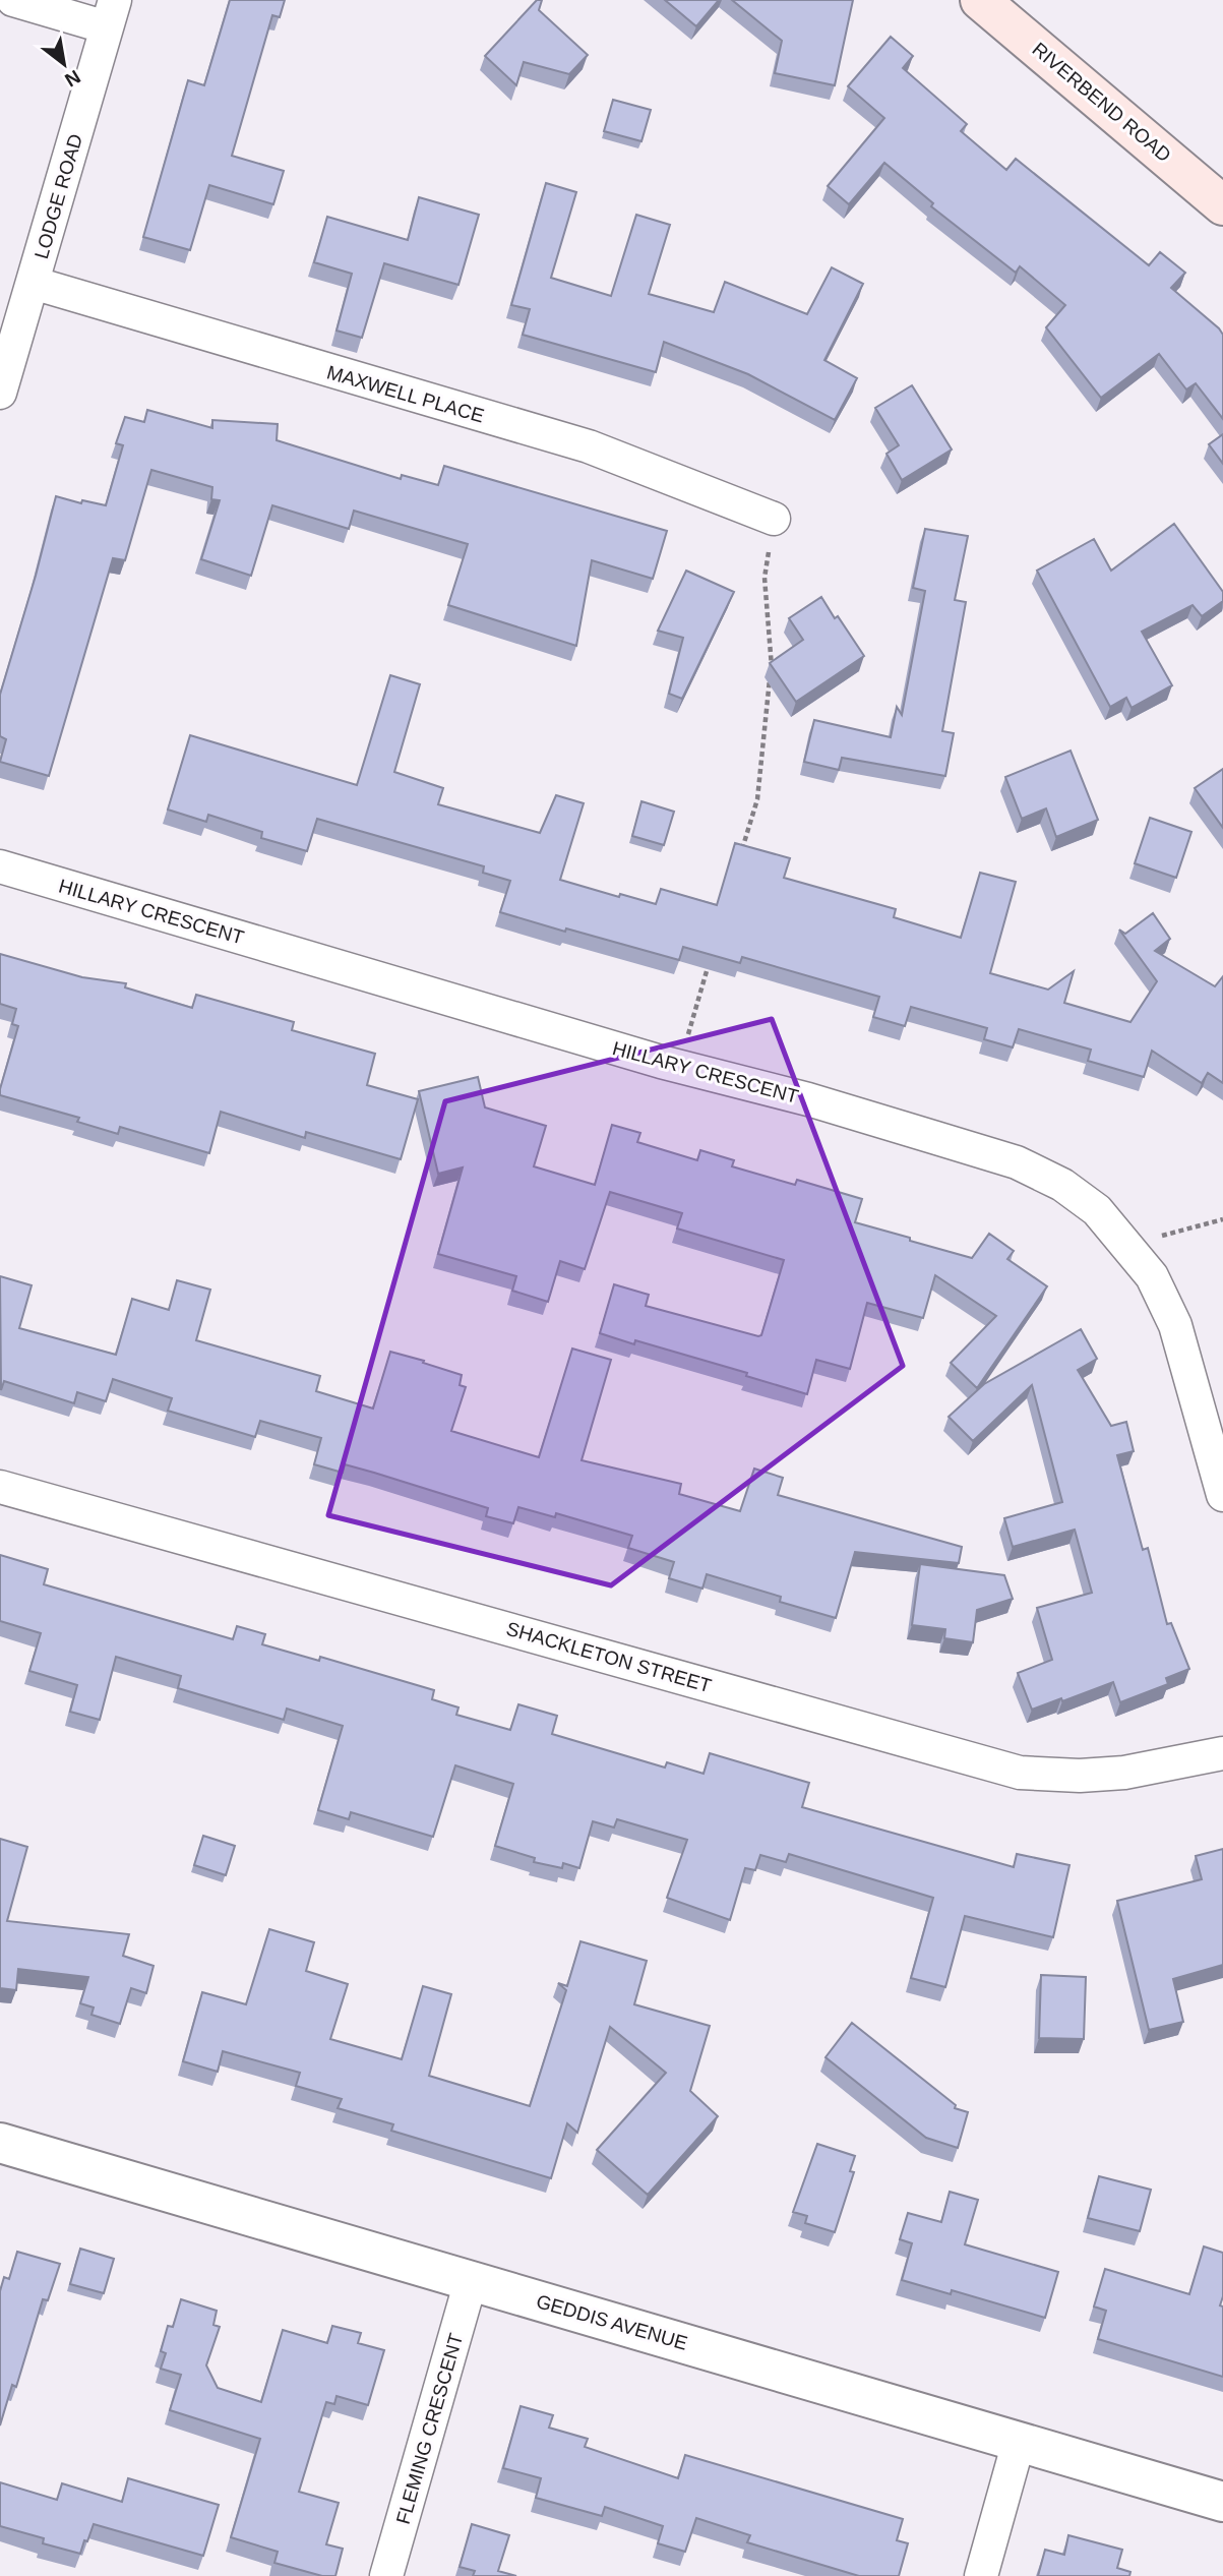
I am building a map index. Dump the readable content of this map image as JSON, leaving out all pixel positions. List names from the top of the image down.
{
  "streets": {
    "main road": ["RIVERBEND ROAD"],
    "street": [
      "LODGE ROAD",
      "MAXWELL PLACE",
      "HILLARY CRESCENT",
      "SHACKLETON STREET",
      "GEDDIS AVENUE",
      "FLEMING CRESCENT"
    ]
  },
  "crossings": [
    ["LODGE ROAD", "MAXWELL PLACE"],
    ["GEDDIS AVENUE", "FLEMING CRESCENT"]
  ],
  "north": "bottom right"
}
